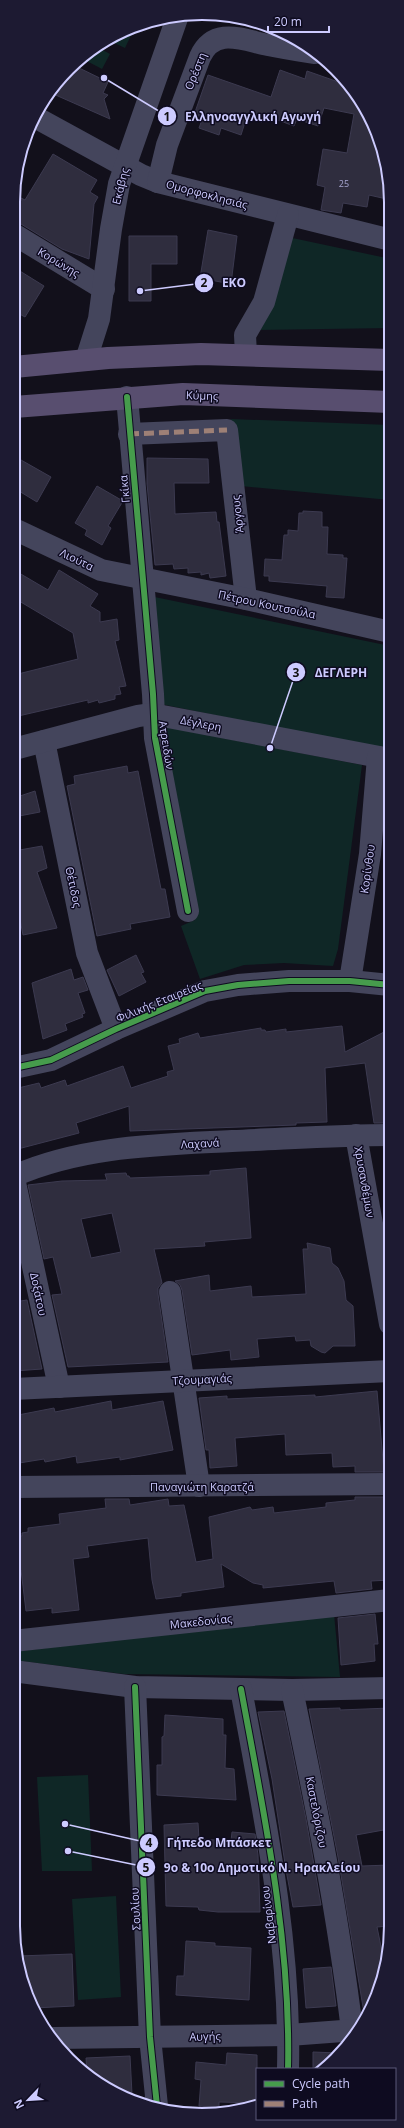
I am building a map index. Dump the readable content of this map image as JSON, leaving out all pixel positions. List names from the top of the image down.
{
  "streets": {
    "main road": ["Κύμης"],
    "street": [
      "Ορέστη",
      "Εκάβης",
      "Ομορφοκλησιάς",
      "Κορώνης",
      "Γκίκα",
      "Άργους",
      "Λιούτα",
      "Πέτρου Κουτσούλα",
      "Δέγλερη",
      "Ατρειδών",
      "Κορίνθου",
      "Θέτιδος",
      "Φιλικής Εταιρείας",
      "Λαχανά",
      "Χρυσανθέμων",
      "Δοξάτου",
      "Τζουμαγιάς",
      "Παναγιώτη Καρατζά",
      "Μακεδονίας",
      "Καστελόριζου",
      "Σουλίου",
      "Ναβαρίνου",
      "Αυγής"
    ]
  },
  "crossings": [
    ["Ορέστη", "Ομορφοκλησιάς"],
    ["Εκάβης", "Ομορφοκλησιάς"],
    ["Εκάβης", "Κορώνης"],
    ["Κύμης", "Γκίκα"],
    ["Γκίκα", "Άργους"],
    ["Γκίκα", "Λιούτα"],
    ["Γκίκα", "Πέτρου Κουτσούλα"],
    ["Γκίκα", "Ατρειδών"],
    ["Άργους", "Πέτρου Κουτσούλα"],
    ["Λιούτα", "Πέτρου Κουτσούλα"],
    ["Λιούτα", "Ατρειδών"],
    ["Πέτρου Κουτσούλα", "Ατρειδών"],
    ["Δέγλερη", "Ατρειδών"],
    ["Δέγλερη", "Κορίνθου"],
    ["Δέγλερη", "Θέτιδος"],
    ["Κορίνθου", "Φιλικής Εταιρείας"],
    ["Θέτιδος", "Φιλικής Εταιρείας"],
    ["Λαχανά", "Χρυσανθέμων"],
    ["Δοξάτου", "Τζουμαγιάς"],
    ["Σουλίου", "Αυγής"],
    ["Ναβαρίνου", "Αυγής"]
  ],
  "places": [
    "Ελληνοαγγλική Αγωγή",
    "EKO",
    "ΔΕΓΛΕΡΗ",
    "Γήπεδο Μπάσκετ",
    "9ο & 10ο Δημοτικό Ν. Ηρακλείου"
  ],
  "house_numbers": ["25"],
  "legend": ["Cycle path", "Path"],
  "scale_bar": "20 m",
  "north": "bottom left"
}
